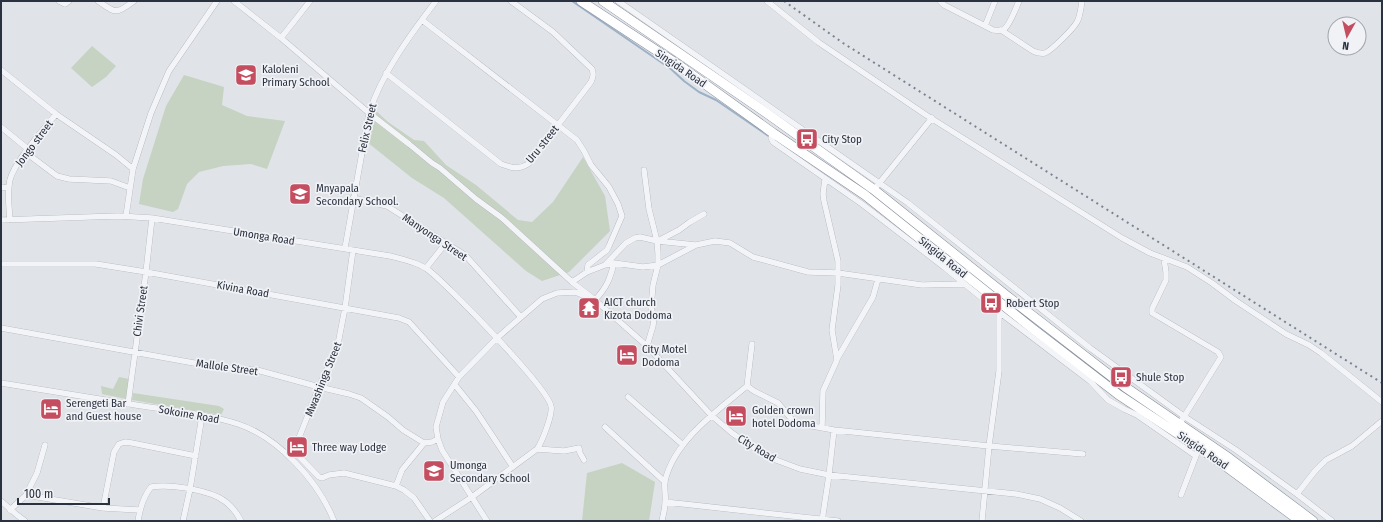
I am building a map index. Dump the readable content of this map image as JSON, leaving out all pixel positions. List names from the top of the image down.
{
  "streets": {
    "highway": ["Singida Road"],
    "street": [
      "Felix Street",
      "Jongo street",
      "Uru street",
      "Umonga Road",
      "Manyonga Street",
      "Kivina Road",
      "Chivi Street",
      "Mallole Street",
      "Mwashinga Street",
      "Sokoine Road",
      "City Road"
    ]
  },
  "crossings": [
    ["Felix Street", "Uru street"],
    ["Felix Street", "Umonga Road"],
    ["Felix Street", "Manyonga Street"],
    ["Jongo street", "Umonga Road"],
    ["Umonga Road", "Chivi Street"],
    ["Umonga Road", "Mwashinga Street"],
    ["Umonga Road", "City Road"],
    ["Manyonga Street", "City Road"],
    ["Kivina Road", "Chivi Street"],
    ["Kivina Road", "Mwashinga Street"],
    ["Kivina Road", "City Road"],
    ["Chivi Street", "Mallole Street"],
    ["Chivi Street", "Sokoine Road"],
    ["Mallole Street", "Mwashinga Street"],
    ["Mwashinga Street", "Sokoine Road"]
  ],
  "places": {
    "school or university": ["Kaloleni Primary School", "Mnyapala Secondary School.", "Umonga Secondary School"],
    "bus stop": ["City Stop", "Robert Stop", "Shule Stop"],
    "temple": ["AICT church Kizota Dodoma"],
    "hotel": [
      "City Motel Dodoma",
      "Serengeti Bar and Guest house",
      "Golden crown hotel Dodoma",
      "Three way Lodge"
    ]
  },
  "scale_bar": "100 m",
  "north": "bottom"
}
